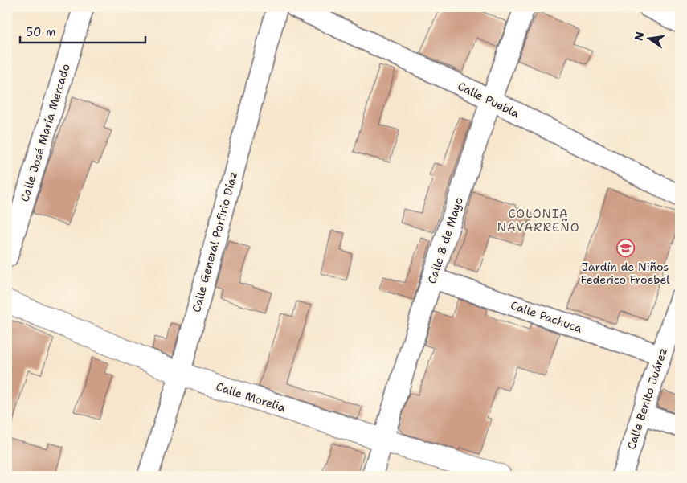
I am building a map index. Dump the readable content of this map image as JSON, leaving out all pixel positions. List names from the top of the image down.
{
  "streets": {
    "street": [
      "Calle Puebla",
      "Calle José María Mercado",
      "Calle 8 de Mayo",
      "Calle General Porfirio Díaz",
      "Calle Pachuca",
      "Calle Morelia",
      "Calle Benito Juárez"
    ]
  },
  "crossings": [
    ["Calle Puebla", "Calle 8 de Mayo"],
    ["Calle 8 de Mayo", "Calle Pachuca"],
    ["Calle 8 de Mayo", "Calle Morelia"],
    ["Calle General Porfirio Díaz", "Calle Morelia"],
    ["Calle Pachuca", "Calle Benito Juárez"]
  ],
  "districts": ["COLONIA NAVARREÑO"],
  "places": {
    "school or university": ["Jardín de Niños Federico Froebel"]
  },
  "scale_bar": "50 m",
  "north": "left"
}
